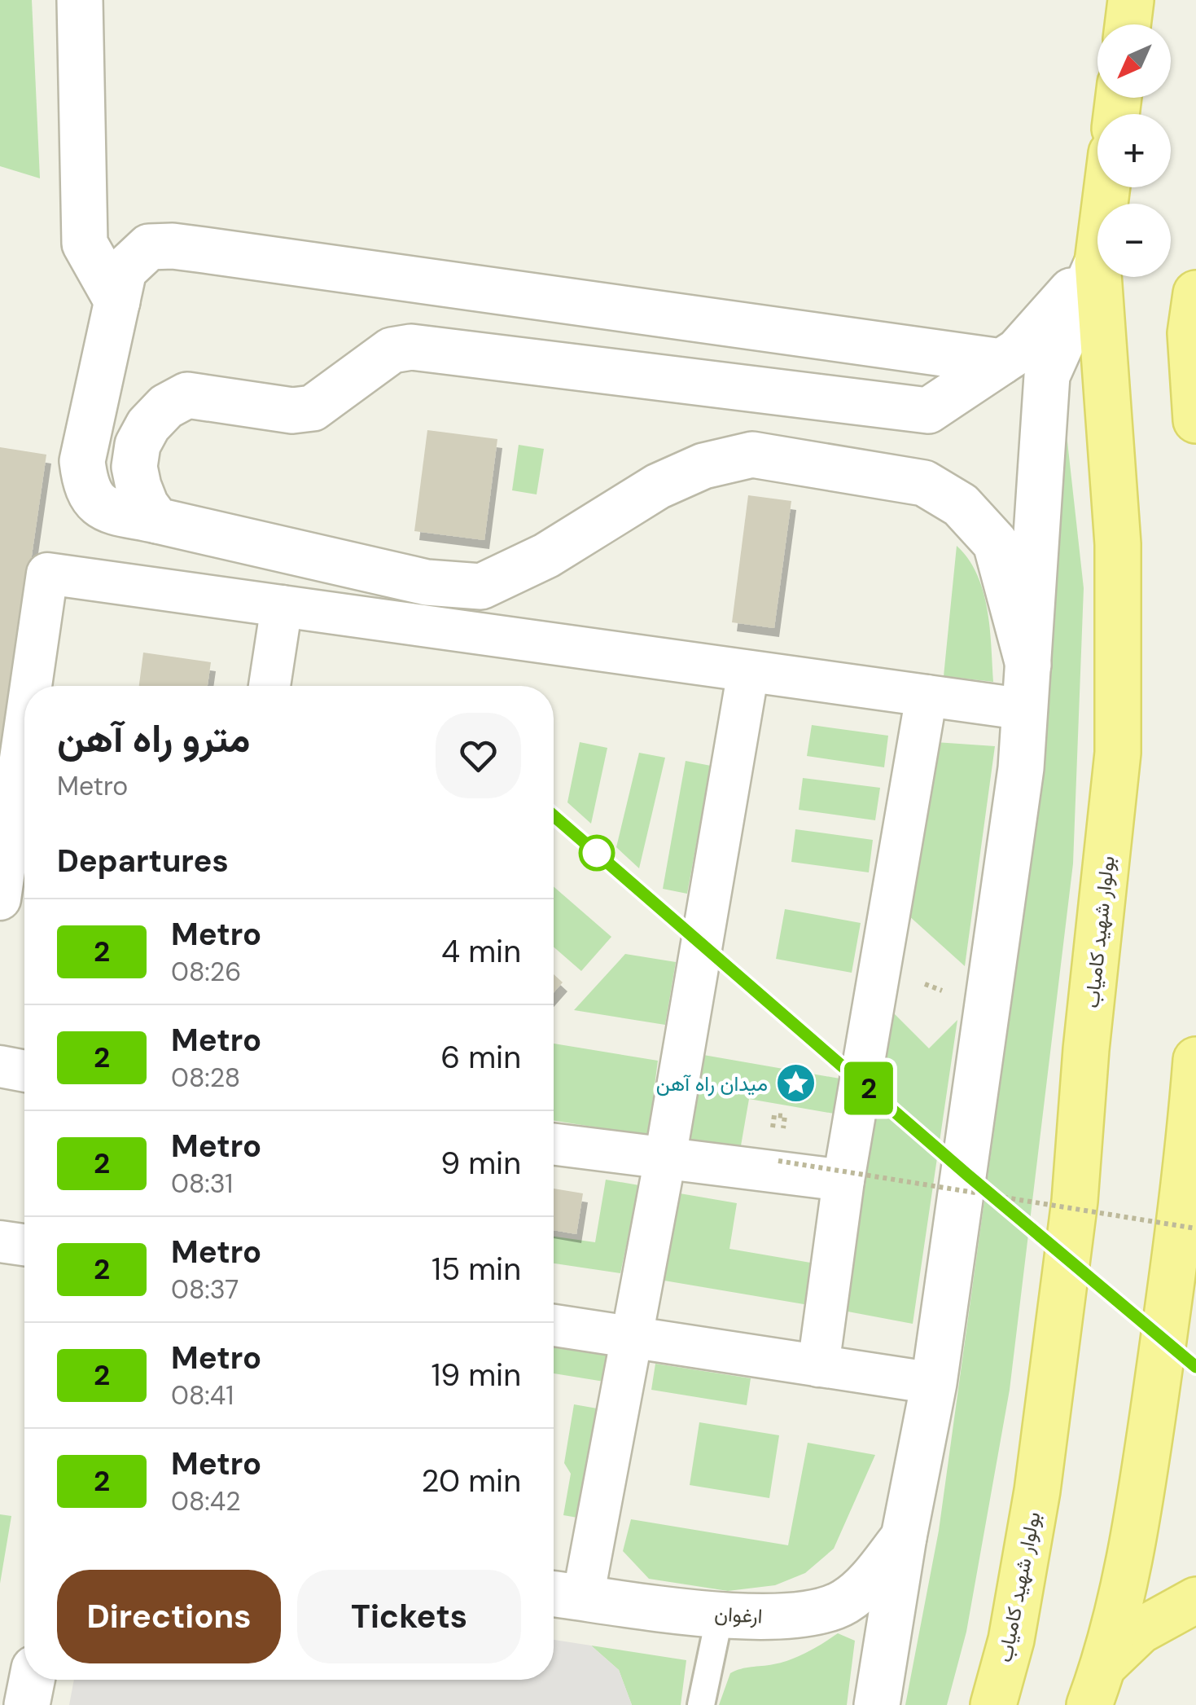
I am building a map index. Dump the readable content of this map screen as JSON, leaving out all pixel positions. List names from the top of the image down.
{
  "streets": {
    "main road": ["بولوار شهید کامیاب"],
    "street": ["ارغوان"]
  },
  "places": {
    "place": ["میدان راه آهن"]
  },
  "lines": ["metro line 2"],
  "north": "bottom left",
  "page": {
    "on_map": "2",
    "map_buttons": ["+", "−"],
    "heading": [
      ["مترو راه آهن", "Metro"],
      "Departures"
    ],
    "list": [
      {
        "mark": "2",
        "name": "Metro",
        "note": "08:26",
        "value": "4 min"
      },
      {
        "mark": "2",
        "name": "Metro",
        "note": "08:28",
        "value": "6 min"
      },
      {
        "mark": "2",
        "name": "Metro",
        "note": "08:31",
        "value": "9 min"
      },
      {
        "mark": "2",
        "name": "Metro",
        "note": "08:37",
        "value": "15 min"
      },
      {
        "mark": "2",
        "name": "Metro",
        "note": "08:41",
        "value": "19 min"
      },
      {
        "mark": "2",
        "name": "Metro",
        "note": "08:42",
        "value": "20 min"
      }
    ],
    "buttons": ["Directions", "Tickets"]
  }
}
